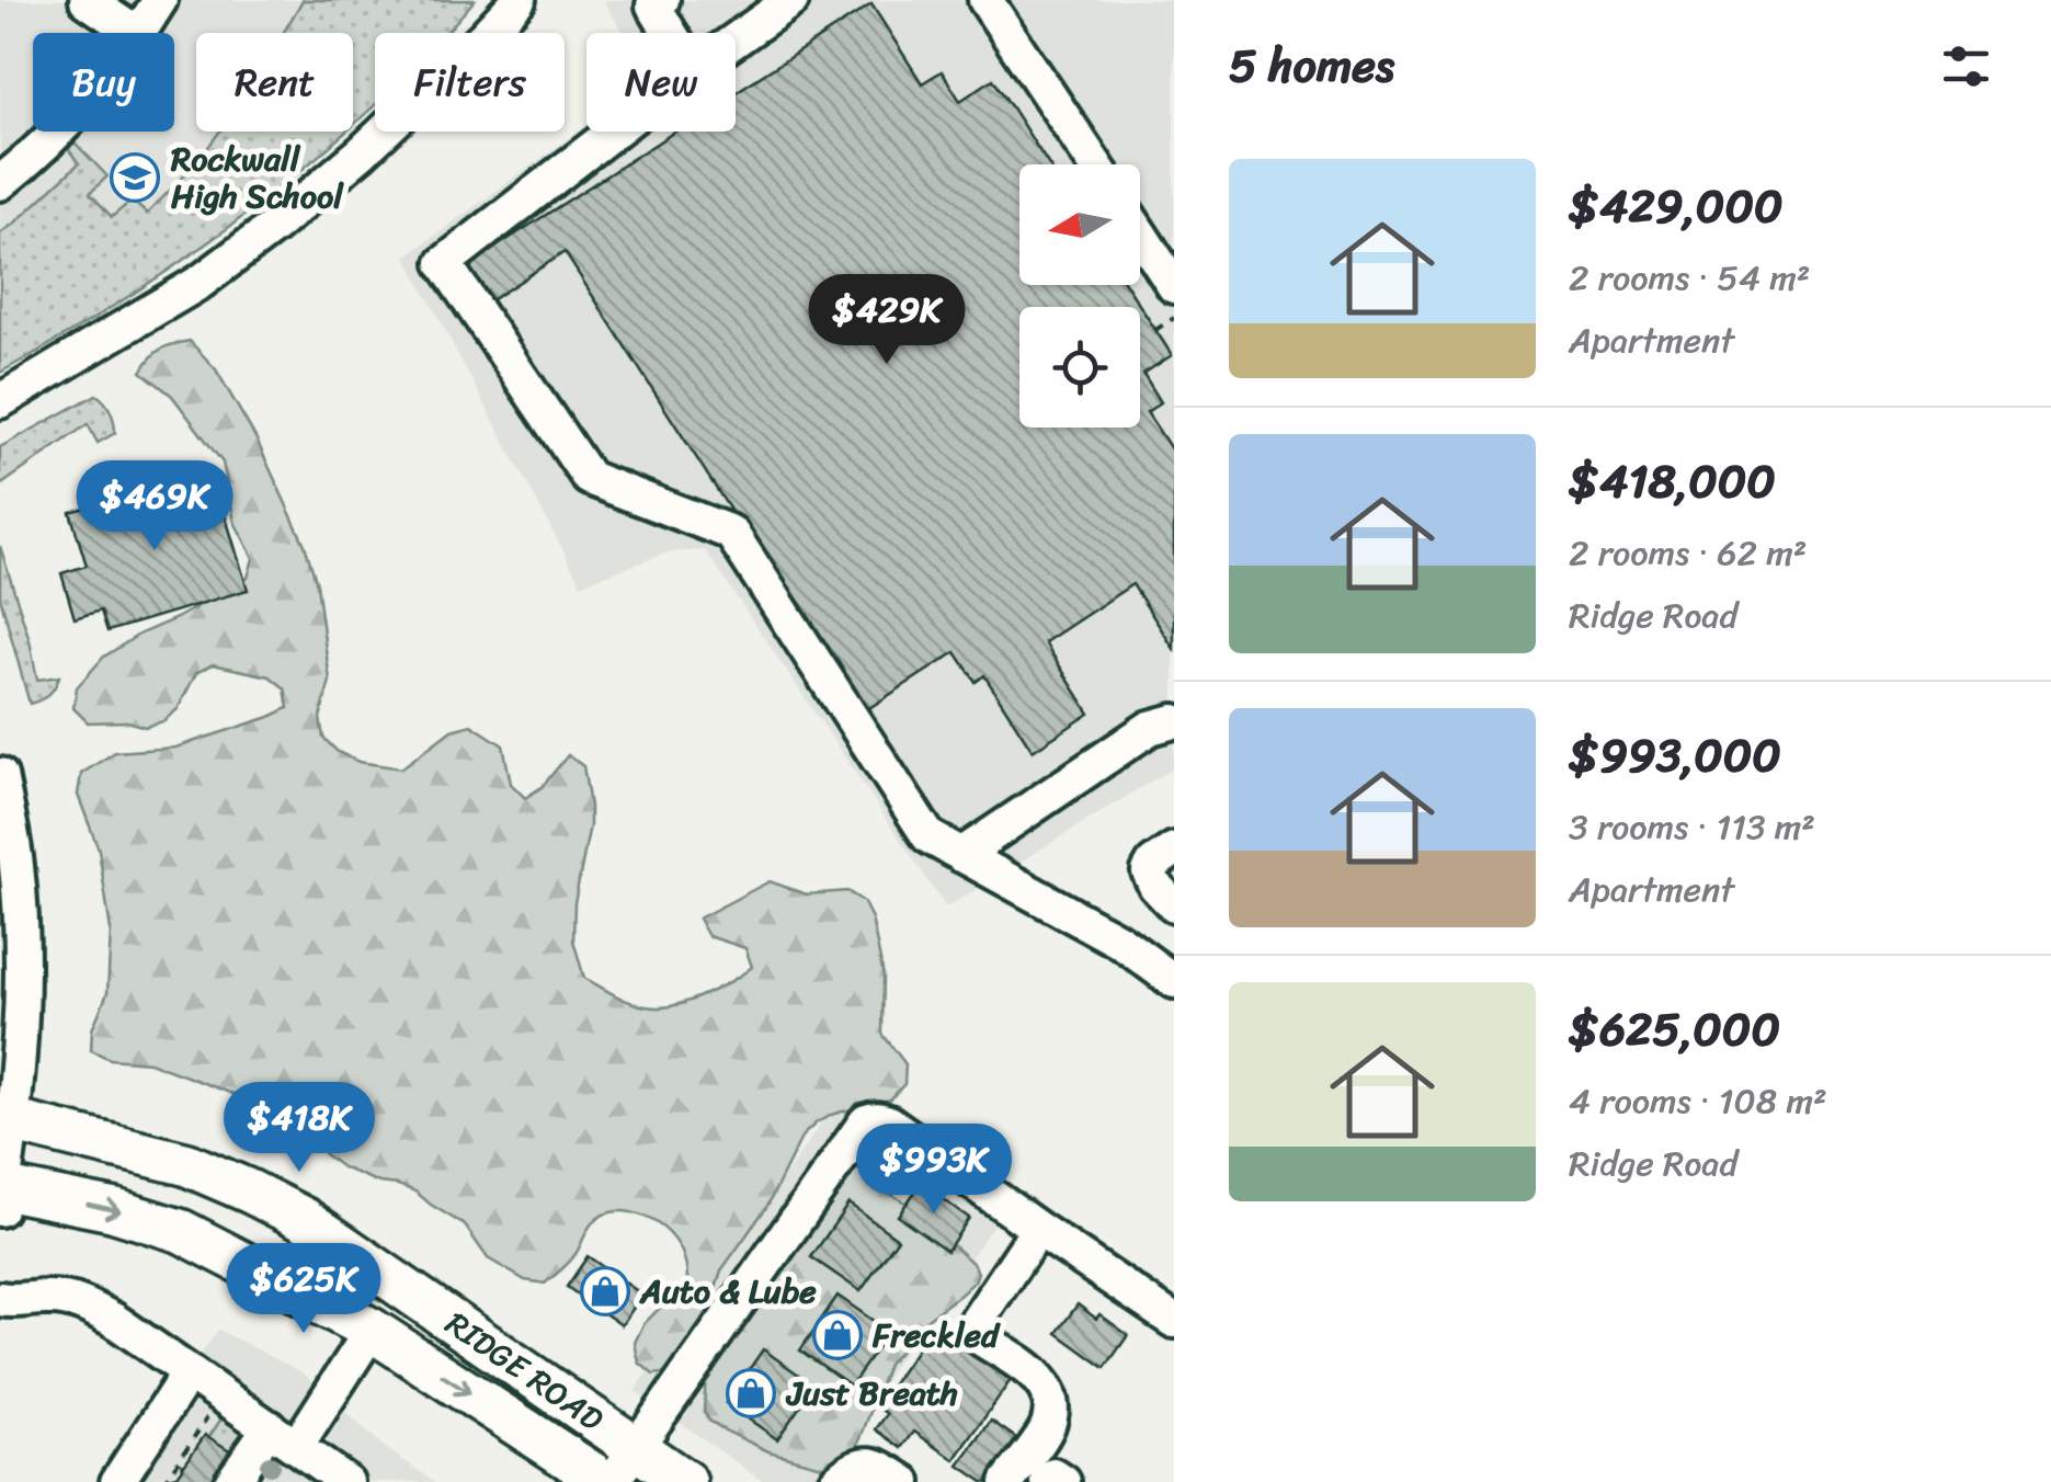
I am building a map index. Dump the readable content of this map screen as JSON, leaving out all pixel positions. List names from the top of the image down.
{
  "streets": {
    "main road": ["RIDGE ROAD"]
  },
  "places": {
    "school or university": ["Rockwall High School"],
    "shop": ["Auto & Lube", "Freckled", "Just Breath"]
  },
  "north": "left",
  "page": {
    "heading": "5 homes",
    "chip": [
      "Buy",
      "Rent",
      "Filters",
      "New"
    ],
    "list": [
      {
        "name": "$429,000",
        "note": "2 rooms · 54 m² · Apartment"
      },
      {
        "name": "$418,000",
        "note": "2 rooms · 62 m² · Ridge Road"
      },
      {
        "name": "$993,000",
        "note": "3 rooms · 113 m² · Apartment"
      },
      {
        "name": "$625,000",
        "note": "4 rooms · 108 m² · Ridge Road"
      }
    ],
    "price": [
      "$429K",
      "$469K",
      "$418K",
      "$993K",
      "$625K"
    ]
  }
}
